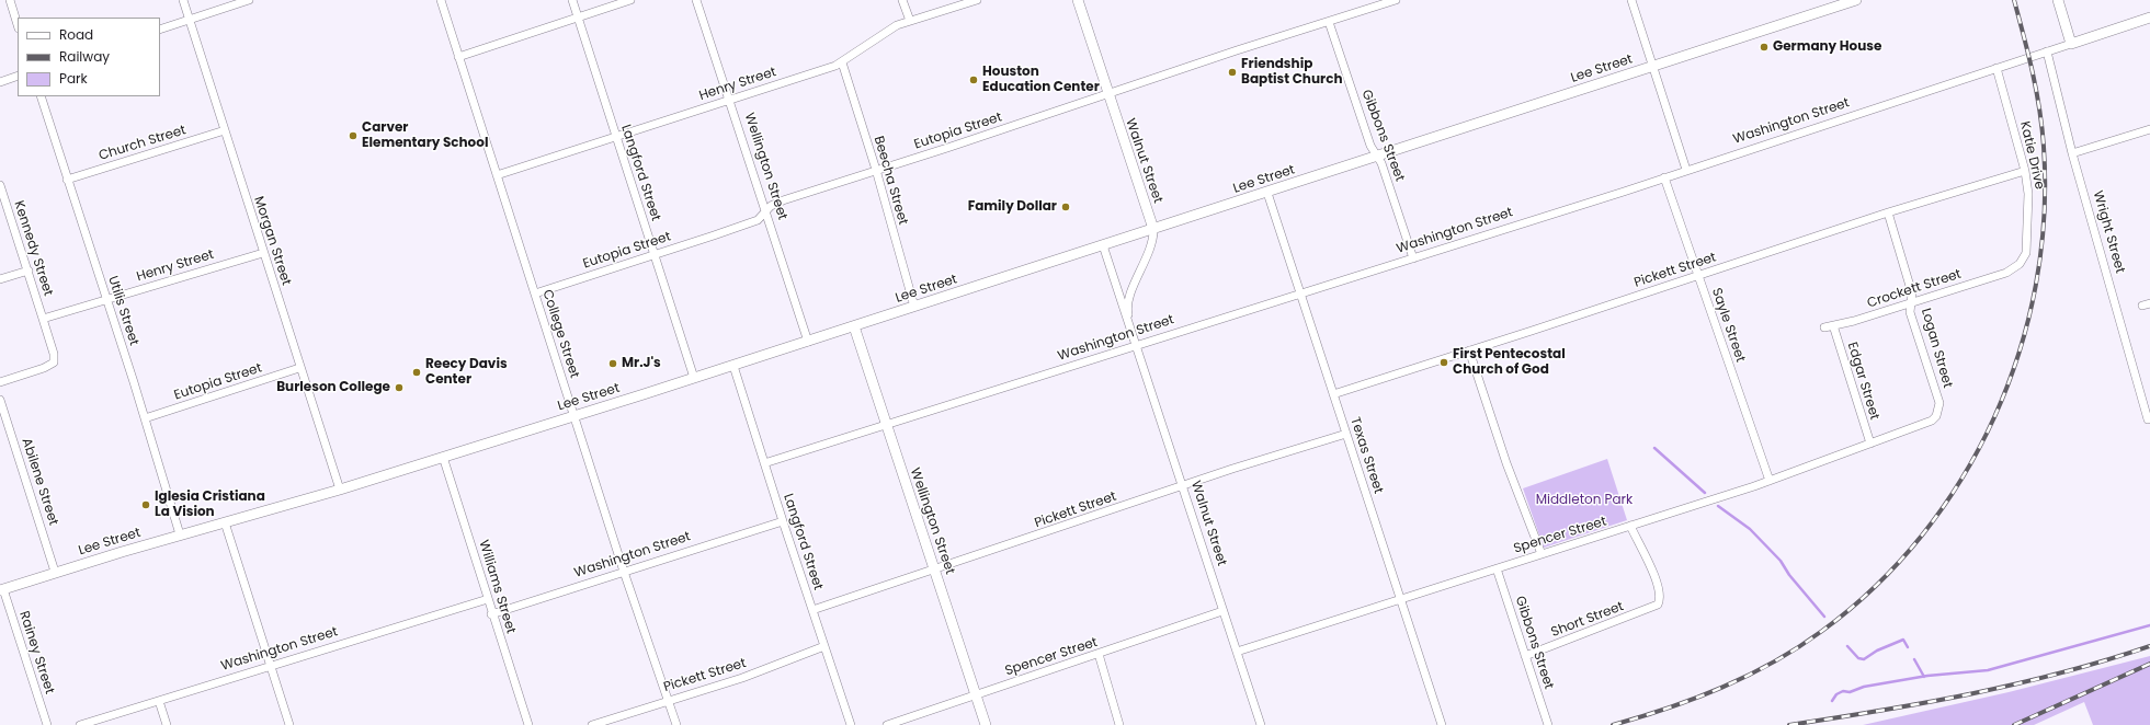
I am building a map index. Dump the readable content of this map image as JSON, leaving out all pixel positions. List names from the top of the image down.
{
  "streets": {
    "main road": [
      "Lee Street",
      "Washington Street",
      "Walnut Street",
      "Wellington Street"
    ],
    "street": [
      "Henry Street",
      "Eutopia Street",
      "Gibbons Street",
      "Church Street",
      "Katie Drive",
      "Langford Street",
      "Beecha Street",
      "Wright Street",
      "Morgan Street",
      "Kennedy Street",
      "Pickett Street",
      "Crockett Street",
      "Utilis Street",
      "Sayle Street",
      "College Street",
      "Logan Street",
      "Edgar Street",
      "Texas Street",
      "Abilene Street",
      "Spencer Street",
      "Williams Street",
      "Short Street",
      "Rainey Street"
    ]
  },
  "crossings": [
    ["Lee Street", "Gibbons Street"],
    ["Lee Street", "Walnut Street"],
    ["Lee Street", "Wellington Street"],
    ["Lee Street", "Langford Street"],
    ["Lee Street", "Beecha Street"],
    ["Lee Street", "Morgan Street"],
    ["Lee Street", "Utilis Street"],
    ["Lee Street", "College Street"],
    ["Lee Street", "Texas Street"],
    ["Lee Street", "Abilene Street"],
    ["Lee Street", "Williams Street"],
    ["Lee Street", "Rainey Street"],
    ["Henry Street", "Wellington Street"],
    ["Henry Street", "Langford Street"],
    ["Henry Street", "Beecha Street"],
    ["Henry Street", "Morgan Street"],
    ["Henry Street", "Kennedy Street"],
    ["Henry Street", "Utilis Street"],
    ["Henry Street", "College Street"],
    ["Washington Street", "Gibbons Street"],
    ["Washington Street", "Katie Drive"],
    ["Washington Street", "Walnut Street"],
    ["Washington Street", "Wellington Street"],
    ["Washington Street", "Langford Street"],
    ["Washington Street", "Wright Street"],
    ["Washington Street", "Sayle Street"],
    ["Washington Street", "College Street"],
    ["Washington Street", "Texas Street"],
    ["Washington Street", "Williams Street"],
    ["Eutopia Street", "Gibbons Street"],
    ["Eutopia Street", "Walnut Street"],
    ["Eutopia Street", "Wellington Street"],
    ["Eutopia Street", "Langford Street"],
    ["Eutopia Street", "Beecha Street"],
    ["Eutopia Street", "Morgan Street"],
    ["Eutopia Street", "Utilis Street"],
    ["Eutopia Street", "College Street"],
    ["Gibbons Street", "Spencer Street"],
    ["Gibbons Street", "Short Street"],
    ["Church Street", "Morgan Street"],
    ["Church Street", "Utilis Street"],
    ["Katie Drive", "Pickett Street"],
    ["Katie Drive", "Crockett Street"],
    ["Walnut Street", "Pickett Street"],
    ["Walnut Street", "Spencer Street"],
    ["Wellington Street", "Pickett Street"],
    ["Wellington Street", "Spencer Street"],
    ["Langford Street", "Pickett Street"],
    ["Pickett Street", "Sayle Street"],
    ["Pickett Street", "College Street"],
    ["Pickett Street", "Logan Street"],
    ["Pickett Street", "Texas Street"],
    ["Crockett Street", "Logan Street"],
    ["Crockett Street", "Edgar Street"],
    ["Sayle Street", "Spencer Street"],
    ["Logan Street", "Spencer Street"],
    ["Edgar Street", "Spencer Street"],
    ["Texas Street", "Spencer Street"],
    ["Spencer Street", "Short Street"]
  ],
  "parks": ["Middleton Park"],
  "places": [
    "Germany House",
    "Friendship Baptist Church",
    "Houston Education Center",
    "Carver Elementary School",
    "Family Dollar",
    "First Pentecostal Church of God",
    "Mr.J's",
    "Reecy Davis Center",
    "Burleson College",
    "Iglesia Cristiana La Vision"
  ],
  "legend": ["Road", "Railway", "Park"]
}
